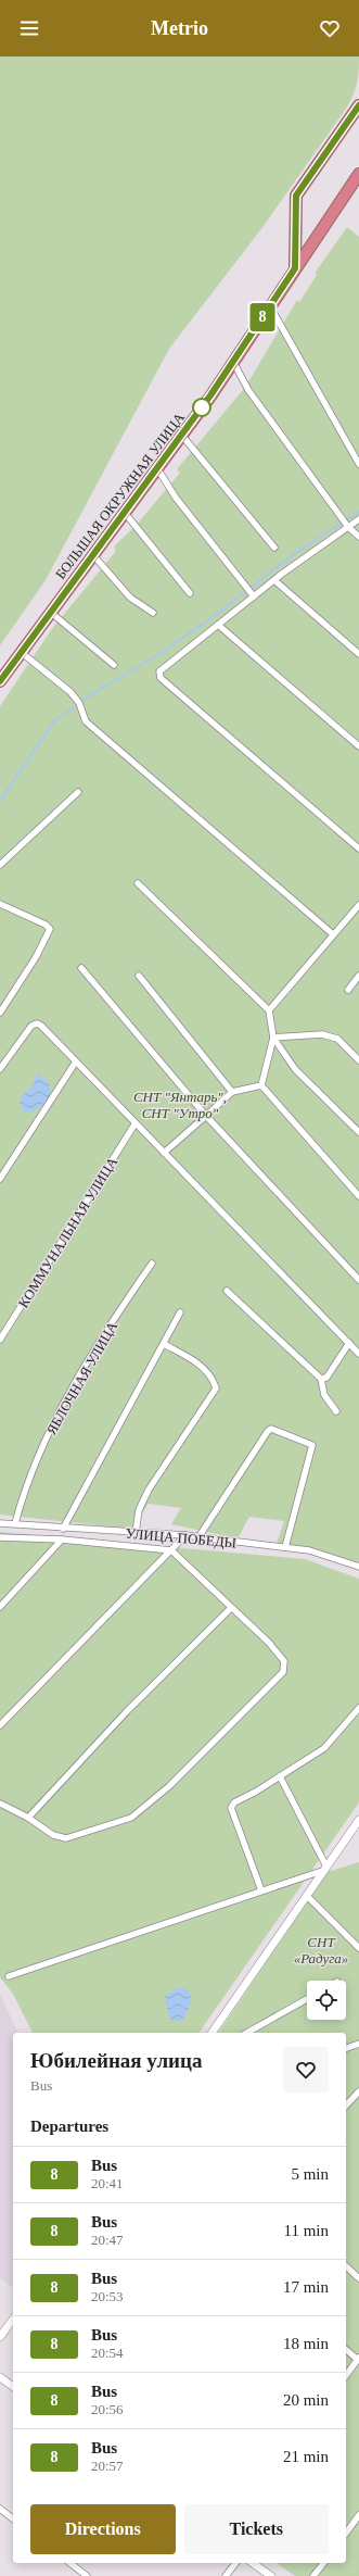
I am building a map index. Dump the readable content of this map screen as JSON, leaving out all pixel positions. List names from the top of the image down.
{
  "streets": {
    "highway": ["БОЛЬШАЯ ОКРУЖНАЯ УЛИЦА"],
    "street": ["КОММУНАЛЬНАЯ УЛИЦА", "ЯБЛОЧНАЯ УЛИЦА", "УЛИЦА ПОБЕДЫ"]
  },
  "crossings": [
    ["ЯБЛОЧНАЯ УЛИЦА", "УЛИЦА ПОБЕДЫ"]
  ],
  "parks": ["СНТ \"Янтарь\", СНТ \"Утро\"", "СНТ «Радуга»"],
  "lines": ["bus line 8"],
  "page": {
    "header": "Metrio",
    "on_map": "8",
    "heading": [
      ["Юбилейная улица", "Bus"],
      "Departures"
    ],
    "list": [
      {
        "mark": "8",
        "name": "Bus",
        "note": "20:41",
        "value": "5 min"
      },
      {
        "mark": "8",
        "name": "Bus",
        "note": "20:47",
        "value": "11 min"
      },
      {
        "mark": "8",
        "name": "Bus",
        "note": "20:53",
        "value": "17 min"
      },
      {
        "mark": "8",
        "name": "Bus",
        "note": "20:54",
        "value": "18 min"
      },
      {
        "mark": "8",
        "name": "Bus",
        "note": "20:56",
        "value": "20 min"
      },
      {
        "mark": "8",
        "name": "Bus",
        "note": "20:57",
        "value": "21 min"
      }
    ],
    "buttons": ["Directions", "Tickets"]
  }
}
